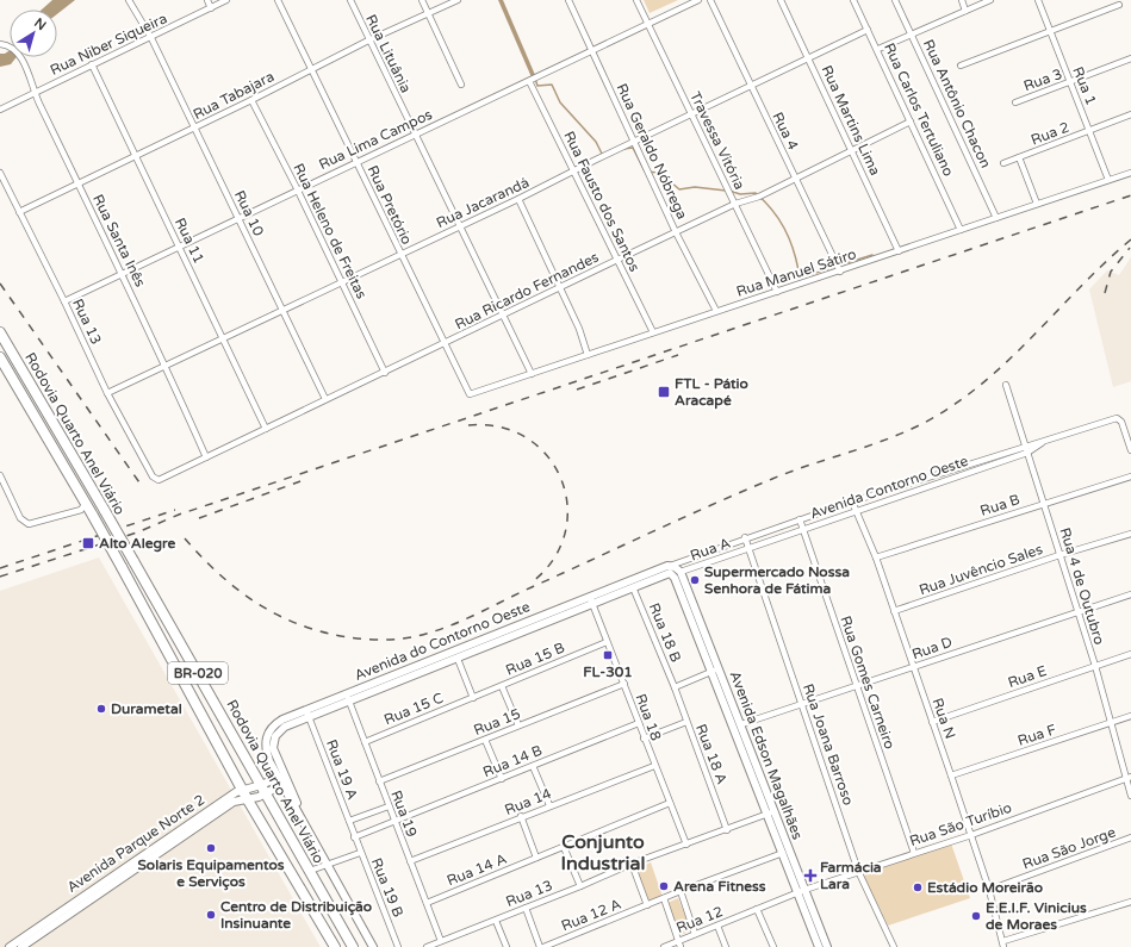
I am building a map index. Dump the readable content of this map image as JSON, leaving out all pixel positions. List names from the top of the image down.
{
  "streets": {
    "highway": ["Rodovia Quarto Anel Viário", "BR-020"],
    "street": [
      "Rua Niber Siqueira",
      "Rua Lituânia",
      "Rua 3",
      "Rua 1",
      "Rua Tabajara",
      "Rua Antônio Chacon",
      "Rua Carlos Tertuliano",
      "Rua Martins Lima",
      "Rua 4",
      "Rua 2",
      "Rua Lima Campos",
      "Travessa Vitória",
      "Rua Geraldo Nóbrega",
      "Rua Fausto dos Santos",
      "Rua Jacarandá",
      "Rua Pretório",
      "Rua 10",
      "Rua Heleno de Freitas",
      "Rua Santa Inês",
      "Rua 11",
      "Rua Manuel Sátiro",
      "Rua Ricardo Fernandes",
      "Rua 13",
      "Avenida Contorno Oeste",
      "Rua B",
      "Rua A",
      "Rua Juvêncio Sales",
      "Rua 4 de Outubro",
      "Rua 18 B",
      "Avenida do Contorno Oeste",
      "Rua D",
      "Rua 15 B",
      "Rua E",
      "Rua Gomes Carneiro",
      "Rua 15 C",
      "Rua 18",
      "Rua N",
      "Rua 15",
      "Rua F",
      "Rua Joana Barroso",
      "Rua 18 A",
      "Avenida Edson Magalhães",
      "Rua 14 B",
      "Rua 19 A",
      "Rua 14",
      "Rua 19",
      "Rua São Turíbio",
      "Avenida Parque Norte 2",
      "Rua São Jorge",
      "Rua 14 A",
      "Rua 19 B",
      "Rua 12 A",
      "Rua 12"
    ]
  },
  "crossings": [
    ["Rua Niber Siqueira", "Rua 10"],
    ["Rua Niber Siqueira", "Rua Santa Inês"],
    ["Rua Niber Siqueira", "Rua 11"],
    ["Rua Lituânia", "Rua Tabajara"],
    ["Rua Lituânia", "Rua Lima Campos"],
    ["Rua Lituânia", "Rua Jacarandá"],
    ["Rua Lituânia", "Rua Manuel Sátiro"],
    ["Rua Lituânia", "Rua Ricardo Fernandes"],
    ["Rua 3", "Rua 1"],
    ["Rua 1", "Rua 2"],
    ["Rua 1", "Rua Manuel Sátiro"],
    ["Rua Tabajara", "Rua Pretório"],
    ["Rua Tabajara", "Rua 10"],
    ["Rua Tabajara", "Rua Heleno de Freitas"],
    ["Rua Tabajara", "Rua Santa Inês"],
    ["Rua Tabajara", "Rua 11"],
    ["Rua Tabajara", "Rua 13"],
    ["Rua Antônio Chacon", "Rua Manuel Sátiro"],
    ["Rua Carlos Tertuliano", "Rua Jacarandá"],
    ["Rua Carlos Tertuliano", "Rua Manuel Sátiro"],
    ["Rua Carlos Tertuliano", "Rua Ricardo Fernandes"],
    ["Rua Martins Lima", "Rua Jacarandá"],
    ["Rua Martins Lima", "Rua Manuel Sátiro"],
    ["Rua Martins Lima", "Rua Ricardo Fernandes"],
    ["Rua 4", "Rua Jacarandá"],
    ["Rua 4", "Rua Manuel Sátiro"],
    ["Rua 4", "Rua Ricardo Fernandes"],
    ["Rua Lima Campos", "Travessa Vitória"],
    ["Rua Lima Campos", "Rua Geraldo Nóbrega"],
    ["Rua Lima Campos", "Rua Fausto dos Santos"],
    ["Rua Lima Campos", "Rua Pretório"],
    ["Rua Lima Campos", "Rua 10"],
    ["Rua Lima Campos", "Rua Heleno de Freitas"],
    ["Rua Lima Campos", "Rua Santa Inês"],
    ["Rua Lima Campos", "Rua 11"],
    ["Rua Lima Campos", "Rua 13"],
    ["Travessa Vitória", "Rua Jacarandá"],
    ["Travessa Vitória", "Rua Manuel Sátiro"],
    ["Travessa Vitória", "Rua Ricardo Fernandes"],
    ["Rua Geraldo Nóbrega", "Rua Jacarandá"],
    ["Rua Geraldo Nóbrega", "Rua Manuel Sátiro"],
    ["Rua Geraldo Nóbrega", "Rua Ricardo Fernandes"],
    ["Rua Fausto dos Santos", "Rua Jacarandá"],
    ["Rua Fausto dos Santos", "Rua Manuel Sátiro"],
    ["Rua Fausto dos Santos", "Rua Ricardo Fernandes"],
    ["Rua Jacarandá", "Rua Pretório"],
    ["Rua Jacarandá", "Rua 10"],
    ["Rua Jacarandá", "Rua Heleno de Freitas"],
    ["Rua Jacarandá", "Rua Santa Inês"],
    ["Rua Jacarandá", "Rua 11"],
    ["Rua Jacarandá", "Rua 13"],
    ["Rua Pretório", "Rua Manuel Sátiro"],
    ["Rua Pretório", "Rua Ricardo Fernandes"],
    ["Rua 10", "Rua Ricardo Fernandes"],
    ["Rua Heleno de Freitas", "Rua Ricardo Fernandes"],
    ["Rua Santa Inês", "Rua Ricardo Fernandes"],
    ["Rua 11", "Rua Ricardo Fernandes"],
    ["Rua Ricardo Fernandes", "Rua 13"],
    ["Rua 13", "Rua 18"],
    ["Rua 13", "Rua 18 A"],
    ["Rua 13", "Avenida Edson Magalhães"],
    ["Rua 13", "Rua 19"],
    ["Rodovia Quarto Anel Viário", "Avenida Parque Norte 2"],
    ["Avenida Contorno Oeste", "Rua A"],
    ["Avenida Contorno Oeste", "Rua 4 de Outubro"],
    ["Avenida Contorno Oeste", "Avenida do Contorno Oeste"],
    ["Avenida Contorno Oeste", "Rua Gomes Carneiro"],
    ["Avenida Contorno Oeste", "Rua N"],
    ["Avenida Contorno Oeste", "Rua Joana Barroso"],
    ["Rua B", "Rua 4 de Outubro"],
    ["Rua B", "Rua N"],
    ["Rua A", "Rua Joana Barroso"],
    ["Rua A", "Avenida Edson Magalhães"],
    ["Rua Juvêncio Sales", "Rua 4 de Outubro"],
    ["Rua Juvêncio Sales", "Rua N"],
    ["Rua 4 de Outubro", "Rua D"],
    ["Rua 4 de Outubro", "Rua E"],
    ["Rua 4 de Outubro", "Rua F"],
    ["Rua 4 de Outubro", "Rua São Turíbio"],
    ["Rua 18 B", "Avenida do Contorno Oeste"],
    ["Rua 18 B", "Rua 18 A"],
    ["Avenida do Contorno Oeste", "Rua 18"],
    ["Avenida do Contorno Oeste", "Avenida Edson Magalhães"],
    ["Avenida do Contorno Oeste", "Rua 19 A"],
    ["Avenida do Contorno Oeste", "Rua 19"],
    ["Avenida do Contorno Oeste", "Avenida Parque Norte 2"],
    ["Rua D", "Rua Gomes Carneiro"],
    ["Rua D", "Rua N"],
    ["Rua D", "Rua Joana Barroso"],
    ["Rua D", "Avenida Edson Magalhães"],
    ["Rua 15 B", "Rua 15 C"],
    ["Rua 15 B", "Rua 18"],
    ["Rua E", "Rua N"],
    ["Rua Gomes Carneiro", "Rua São Turíbio"],
    ["Rua 15 C", "Rua 19"],
    ["Rua 18", "Rua 15"],
    ["Rua 18", "Rua 14 B"],
    ["Rua 18", "Rua 14"],
    ["Rua 18", "Rua 14 A"],
    ["Rua N", "Rua F"],
    ["Rua N", "Rua São Turíbio"],
    ["Rua N", "Rua São Jorge"],
    ["Rua 15", "Rua 19"],
    ["Rua Joana Barroso", "Rua São Turíbio"],
    ["Avenida Edson Magalhães", "Rua São Turíbio"],
    ["Avenida Edson Magalhães", "Rua 12 A"],
    ["Avenida Edson Magalhães", "Rua 12"],
    ["Rua 14 B", "Rua 19 A"],
    ["Rua 14 B", "Rua 19"],
    ["Rua 14 B", "Rua 19 B"],
    ["Rua 19 A", "Rua 19 B"],
    ["Rua 14", "Rua 19"],
    ["Rua 19", "Rua 14 A"],
    ["Rua São Turíbio", "Rua 12"]
  ],
  "districts": ["Conjunto Industrial"],
  "places": {
    "transit": ["FTL - Pátio Aracapé", "Alto Alegre", "FL-301"],
    "other": [
      "Supermercado Nossa Senhora de Fátima",
      "Durametal",
      "Solaris Equipamentos e Serviços",
      "Arena Fitness",
      "Estádio Moreirão",
      "Centro de Distribuição Insinuante",
      "E.E.I.F. Vinicius de Moraes"
    ],
    "health": ["Farmácia Lara"]
  },
  "north": "top right"
}
